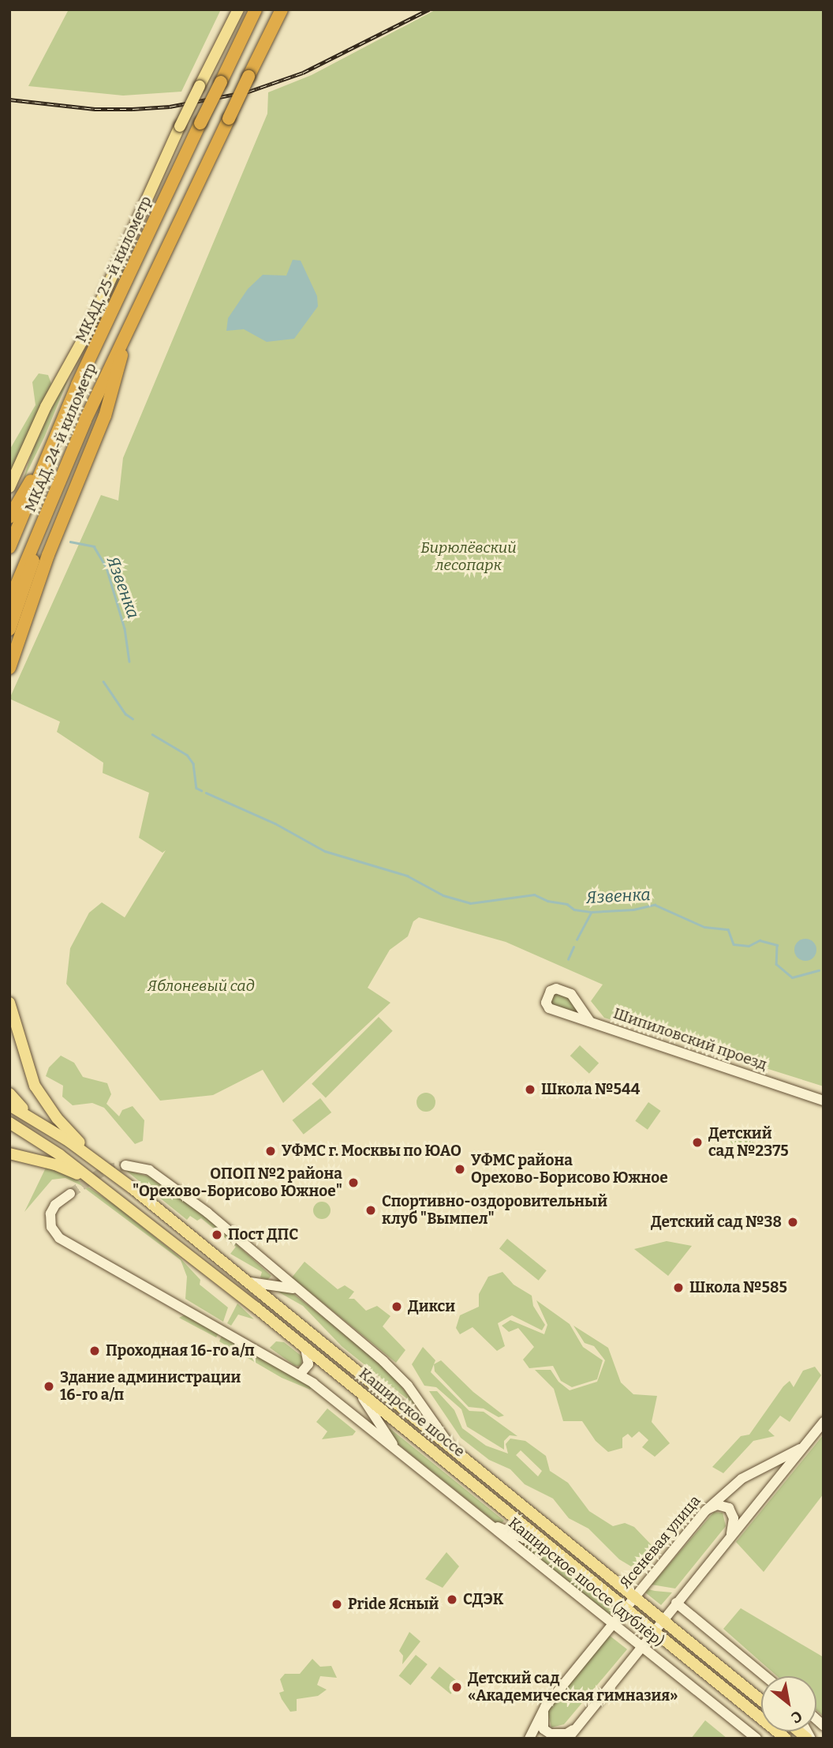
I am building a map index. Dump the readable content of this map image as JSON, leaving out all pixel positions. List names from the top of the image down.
{
  "streets": {
    "highway": ["МКАД, 25-й километр", "МКАД, 24-й километр"],
    "main road": [
      "Шипиловский проезд",
      "Каширское шоссе",
      "Ясеневая улица",
      "Каширское шоссе (дублёр)"
    ]
  },
  "crossings": [
    ["Каширское шоссе", "Ясеневая улица"],
    ["Ясеневая улица", "Каширское шоссе (дублёр)"]
  ],
  "water": ["Язвенка"],
  "parks": ["Бирюлёвский лесопарк", "Яблоневый сад"],
  "places": [
    "Школа №544",
    "Детский сад №2375",
    "УФМС г. Москвы по ЮАО",
    "УФМС района Орехово-Борисово Южное",
    "ОПОП №2 района \"Орехово-Борисово Южное\"",
    "Спортивно-оздоровительный клуб \"Вымпел\"",
    "Детский сад №38",
    "Пост ДПС",
    "Школа №585",
    "Дикси",
    "Проходная 16-го а/п",
    "Здание администрации 16-го а/п",
    "СДЭК",
    "Pride Ясный",
    "Детский сад «Академическая гимназия»"
  ],
  "north": "bottom right"
}
